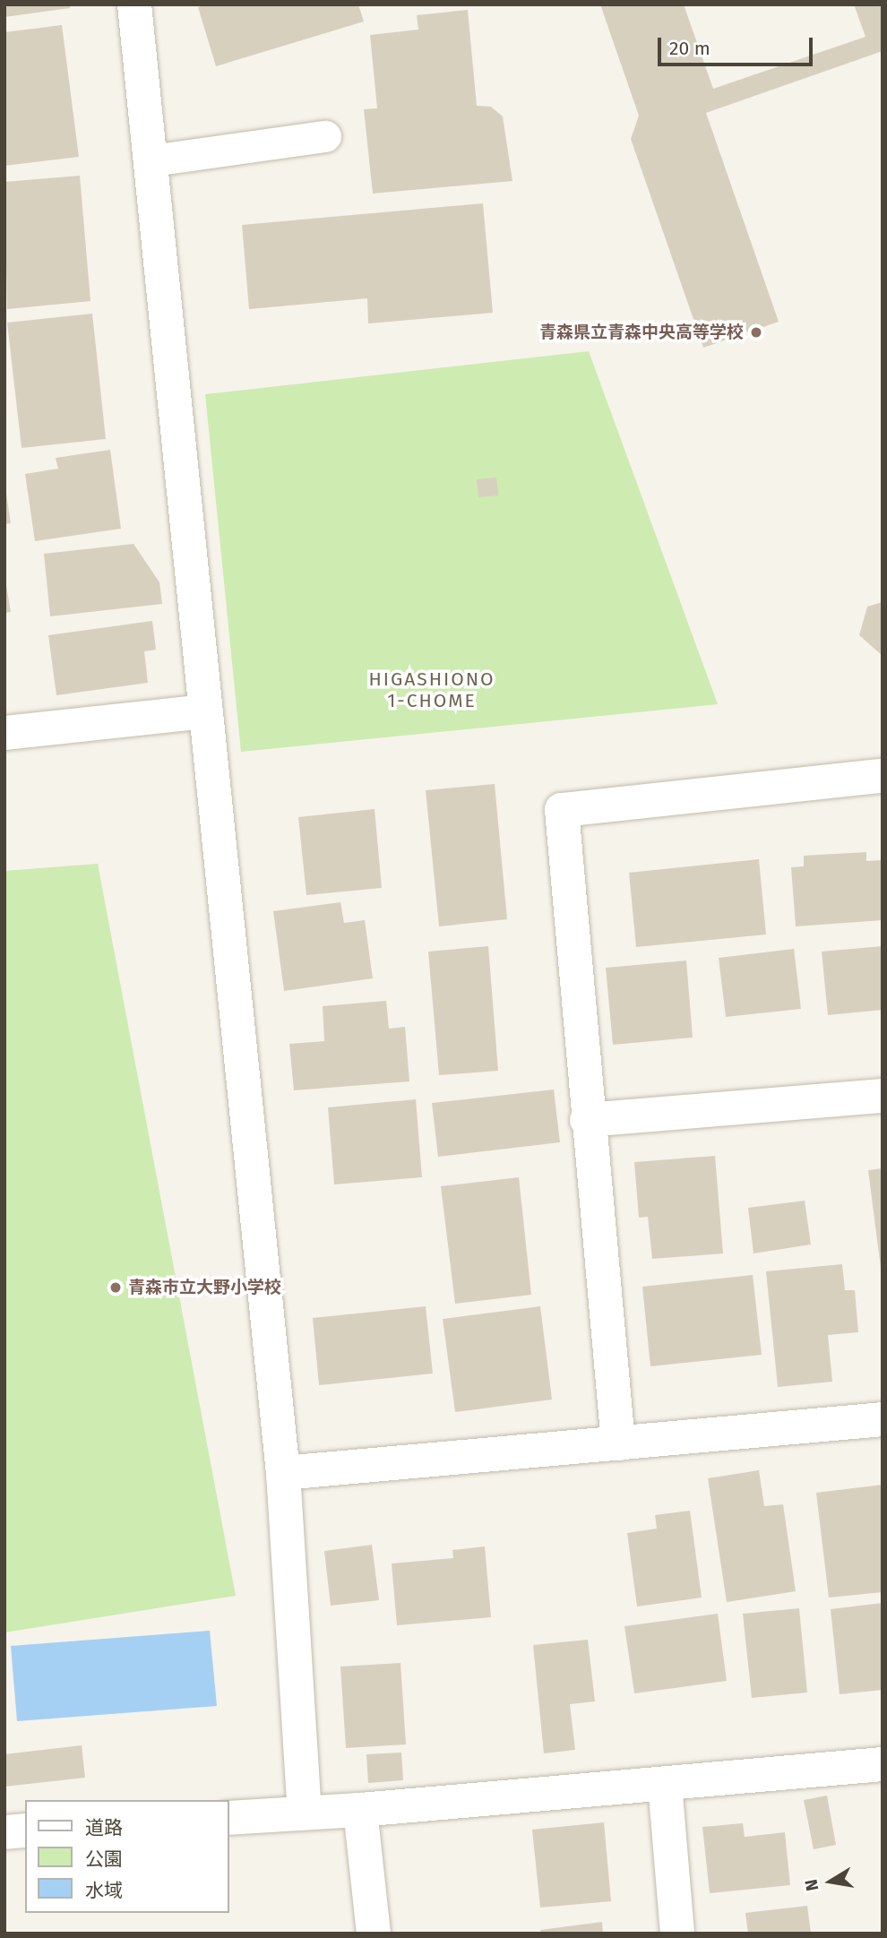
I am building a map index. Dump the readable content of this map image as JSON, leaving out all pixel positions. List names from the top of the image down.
{
  "districts": ["HIGASHIONO 1-CHOME"],
  "places": ["青森県立青森中央高等学校", "青森市立大野小学校"],
  "legend": ["道路", "公園", "水域"],
  "scale_bar": "20 m",
  "north": "left"
}
